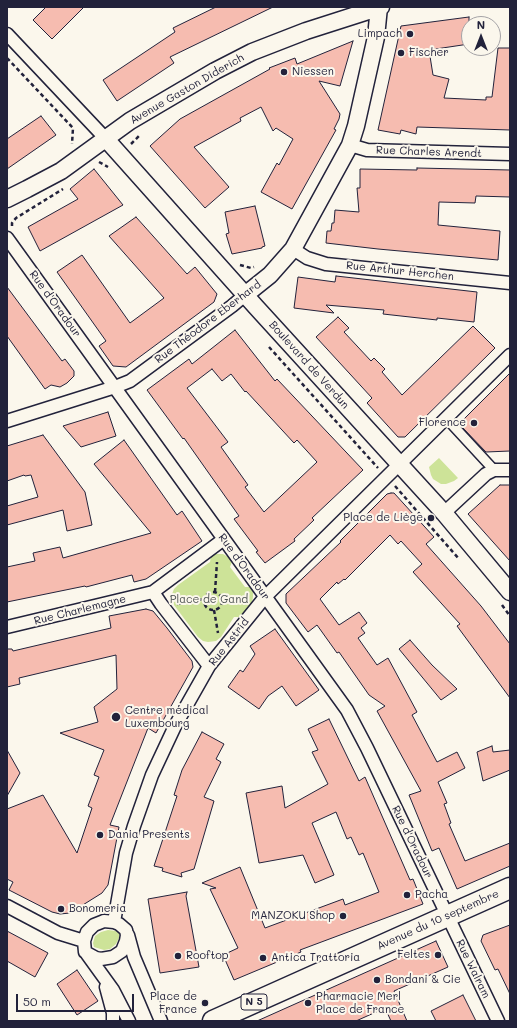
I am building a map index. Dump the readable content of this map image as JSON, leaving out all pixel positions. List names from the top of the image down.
{
  "streets": {
    "main road": ["Avenue du 10 septembre", "N 5"],
    "street": [
      "Avenue Gaston Diderich",
      "Rue Charles Arendt",
      "Rue Arthur Herchen",
      "Rue d'Oradour",
      "Rue Théodore Eberhard",
      "Boulevard de Verdun",
      "Rue Charlemagne",
      "Rue Astrid",
      "Rue Walram"
    ]
  },
  "crossings": [
    ["Avenue Gaston Diderich", "Rue Théodore Eberhard"],
    ["Avenue Gaston Diderich", "Boulevard de Verdun"],
    ["Rue Charles Arendt", "Rue Théodore Eberhard"],
    ["Rue Arthur Herchen", "Rue Théodore Eberhard"],
    ["Rue d'Oradour", "Rue Théodore Eberhard"],
    ["Rue d'Oradour", "Rue Charlemagne"],
    ["Rue d'Oradour", "Rue Astrid"],
    ["Rue d'Oradour", "Avenue du 10 septembre"],
    ["Rue d'Oradour", "Rue Walram"],
    ["Rue Théodore Eberhard", "Boulevard de Verdun"],
    ["Boulevard de Verdun", "Rue Astrid"],
    ["Avenue du 10 septembre", "Rue Walram"]
  ],
  "parks": ["Place de Gand"],
  "places": [
    "Limpach",
    "Fischer",
    "Niessen",
    "Florence",
    "Place de Liège",
    "Centre médical Luxembourg",
    "Dania Presents",
    "Pacha",
    "Bonomeria",
    "MANZOKU Shop",
    "Feltes",
    "Rooftop",
    "Antica Trattoria",
    "Bondani & Cie",
    "Place de France",
    "Pharmacie Merl Place de France"
  ],
  "scale_bar": "50 m",
  "north": "top"
}
